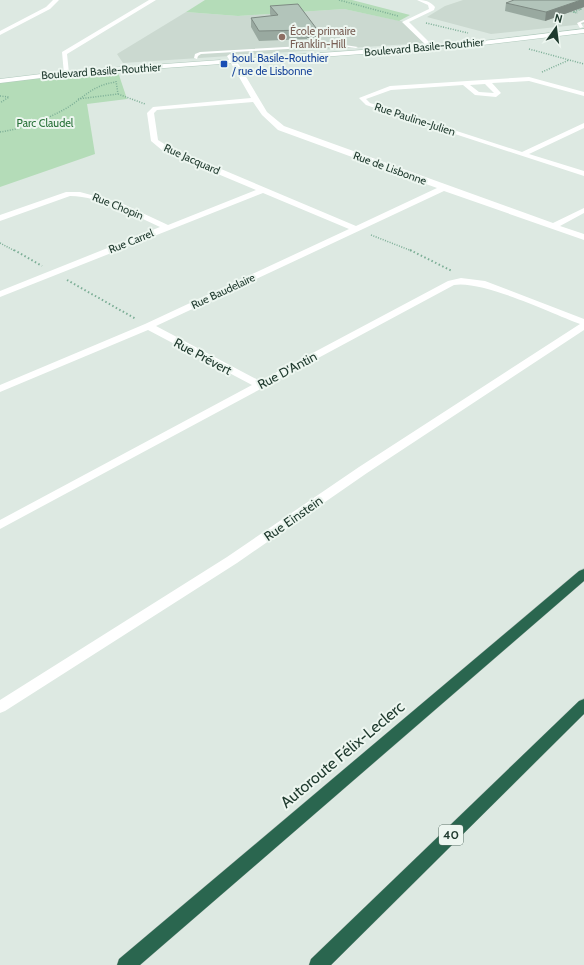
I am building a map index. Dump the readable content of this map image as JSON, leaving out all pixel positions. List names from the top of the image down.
{
  "streets": {
    "highway": ["Autoroute Félix-Leclerc", "40"],
    "street": [
      "Boulevard Basile-Routhier",
      "Rue Pauline-Julien",
      "Rue Jacquard",
      "Rue de Lisbonne",
      "Rue Chopin",
      "Rue Carrel",
      "Rue Baudelaire",
      "Rue Prévert",
      "Rue D'Antin",
      "Rue Einstein"
    ]
  },
  "crossings": [
    ["Boulevard Basile-Routhier", "Rue de Lisbonne"],
    ["Rue Jacquard", "Rue Carrel"],
    ["Rue Jacquard", "Rue Baudelaire"],
    ["Rue de Lisbonne", "Rue Baudelaire"],
    ["Rue Chopin", "Rue Carrel"],
    ["Rue Baudelaire", "Rue Prévert"],
    ["Rue Prévert", "Rue D'Antin"]
  ],
  "parks": ["Parc Claudel"],
  "places": {
    "other": ["École primaire Franklin-Hill"],
    "transit": ["boul. Basile-Routhier / rue de Lisbonne"]
  },
  "north": "top"
}
